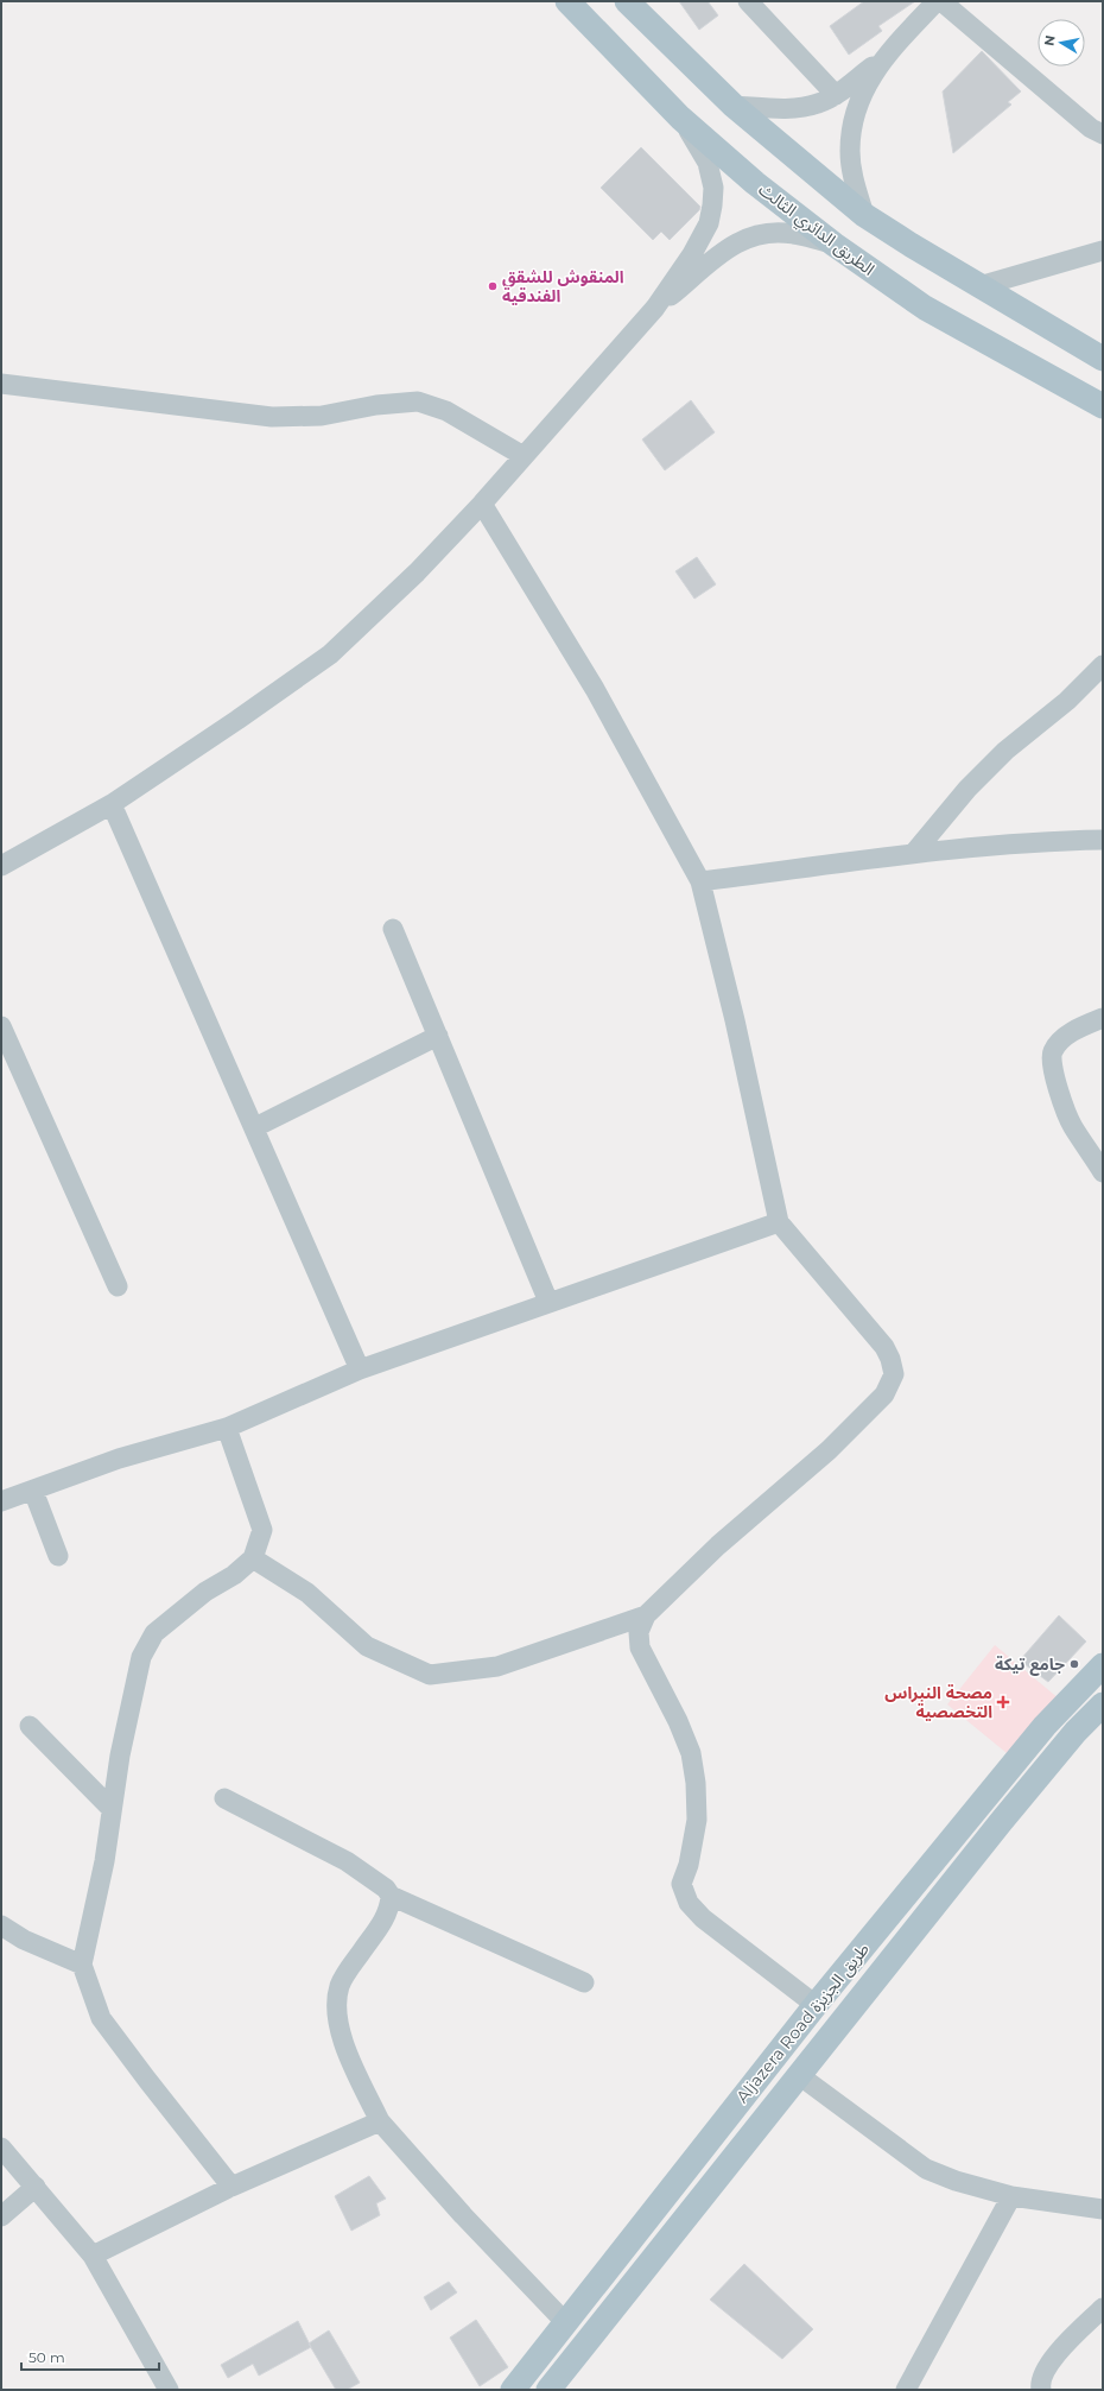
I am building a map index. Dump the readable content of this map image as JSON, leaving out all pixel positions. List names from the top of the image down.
{
  "streets": {
    "main road": ["الطريق الدائري الثالث", "Aljazera Road طريق الجزيزة"]
  },
  "places": {
    "other": ["المنقوش للشقق الفندقية", "جامع تيكة"],
    "health": ["مصحة النبراس التخصصية"]
  },
  "scale_bar": "50 m",
  "north": "left"
}
